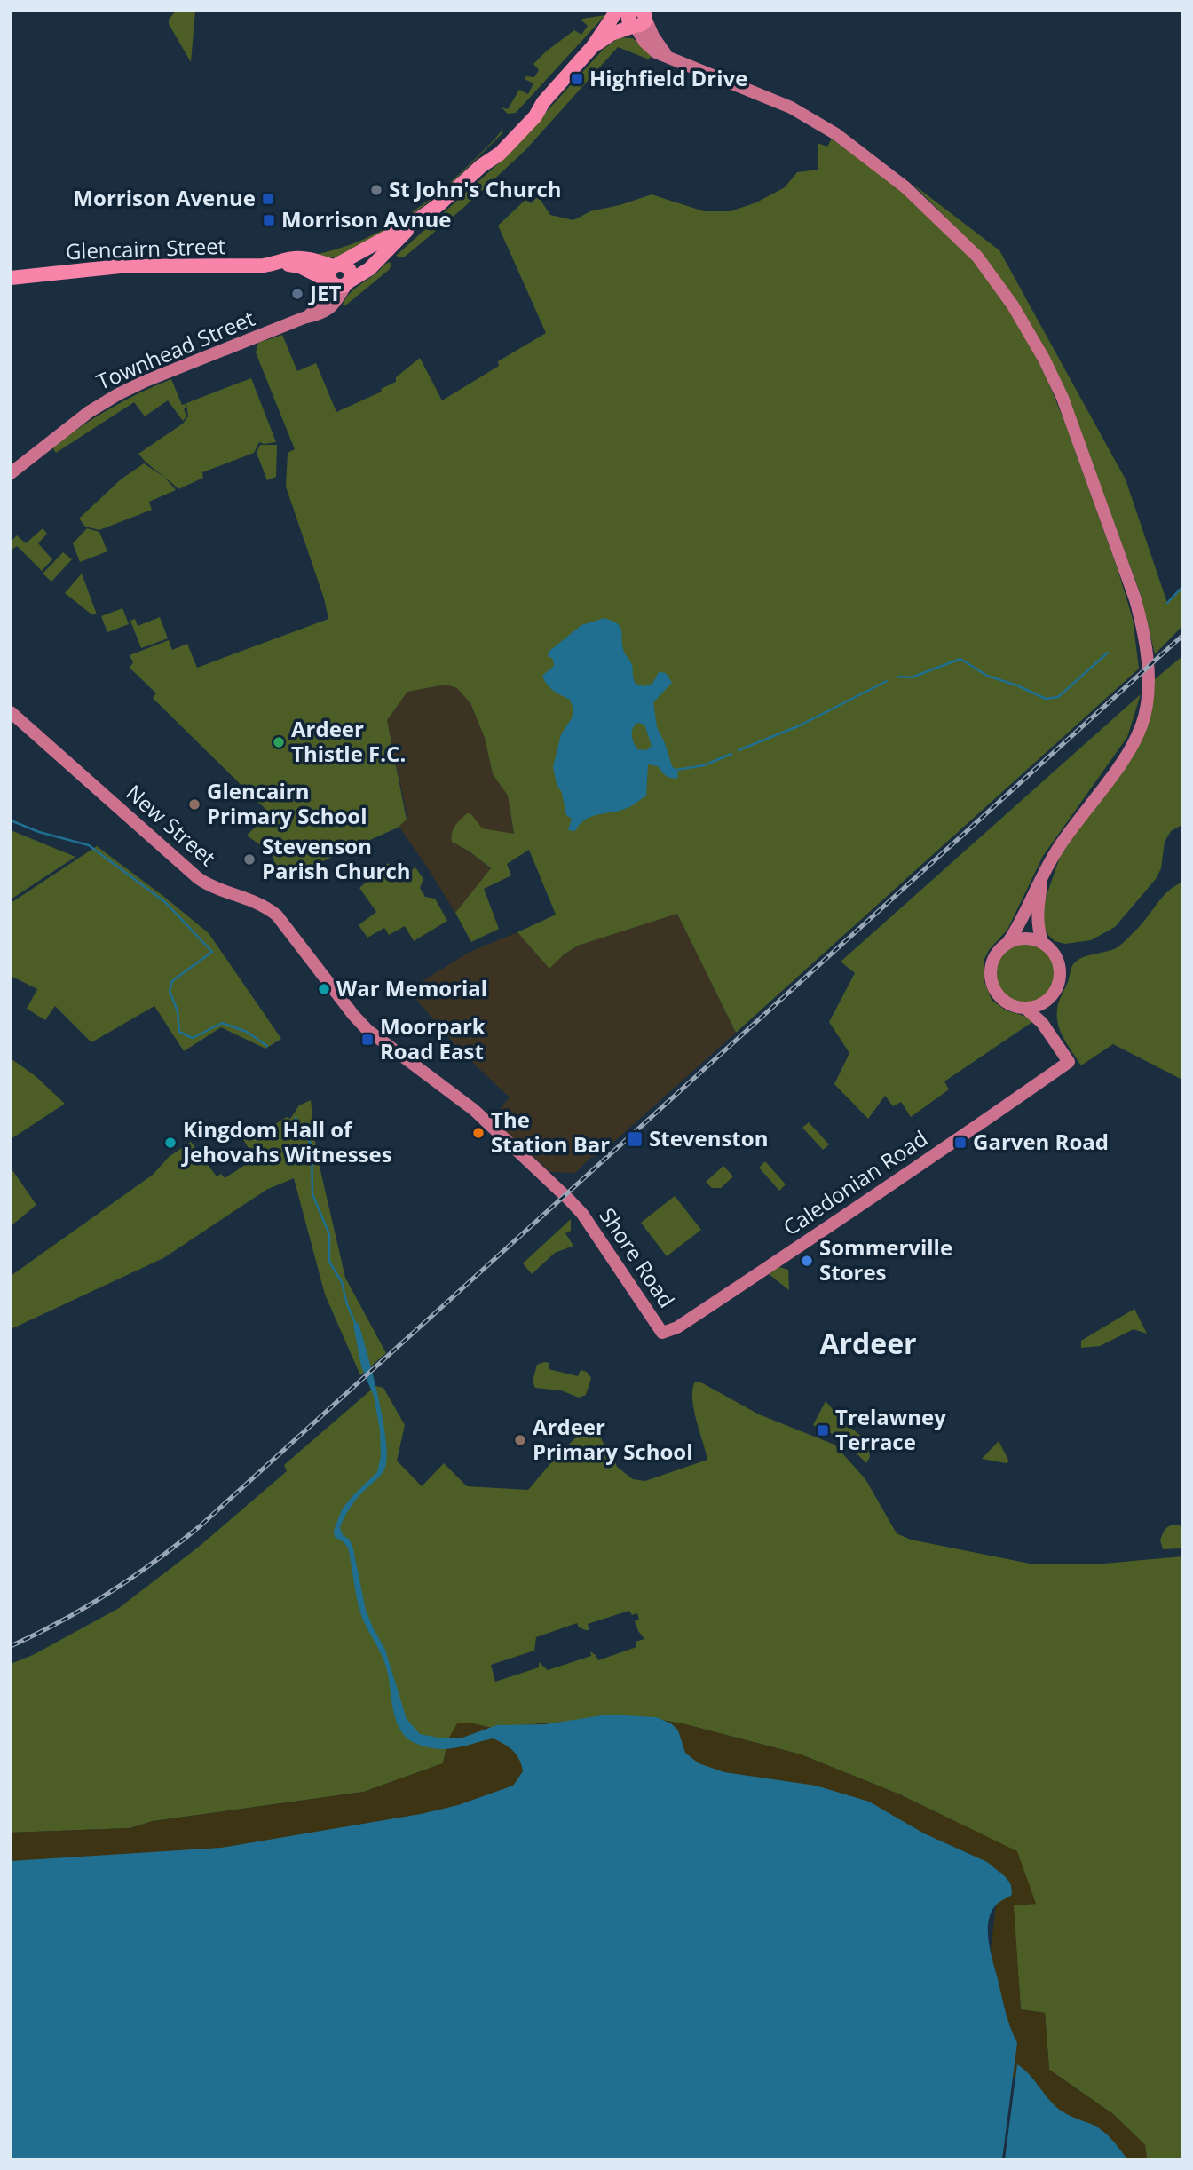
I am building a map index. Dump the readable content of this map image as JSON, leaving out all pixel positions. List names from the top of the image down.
{
  "streets": {
    "main road": [
      "Glencairn Street",
      "Townhead Street",
      "New Street",
      "Caledonian Road",
      "Shore Road"
    ]
  },
  "crossings": [
    ["Glencairn Street", "Townhead Street"],
    ["New Street", "Shore Road"],
    ["Caledonian Road", "Shore Road"]
  ],
  "districts": ["Ardeer"],
  "places": {
    "transit": [
      "Highfield Drive",
      "Morrison Avenue",
      "Morrison Avnue",
      "Moorpark Road East",
      "Stevenston",
      "Garven Road",
      "Trelawney Terrace"
    ],
    "other": [
      "St John's Church",
      "JET",
      "Ardeer Thistle F.C.",
      "Glencairn Primary School",
      "Stevenson Parish Church",
      "War Memorial",
      "The Station Bar",
      "Kingdom Hall of Jehovahs Witnesses",
      "Sommerville Stores",
      "Ardeer Primary School"
    ]
  }
}
